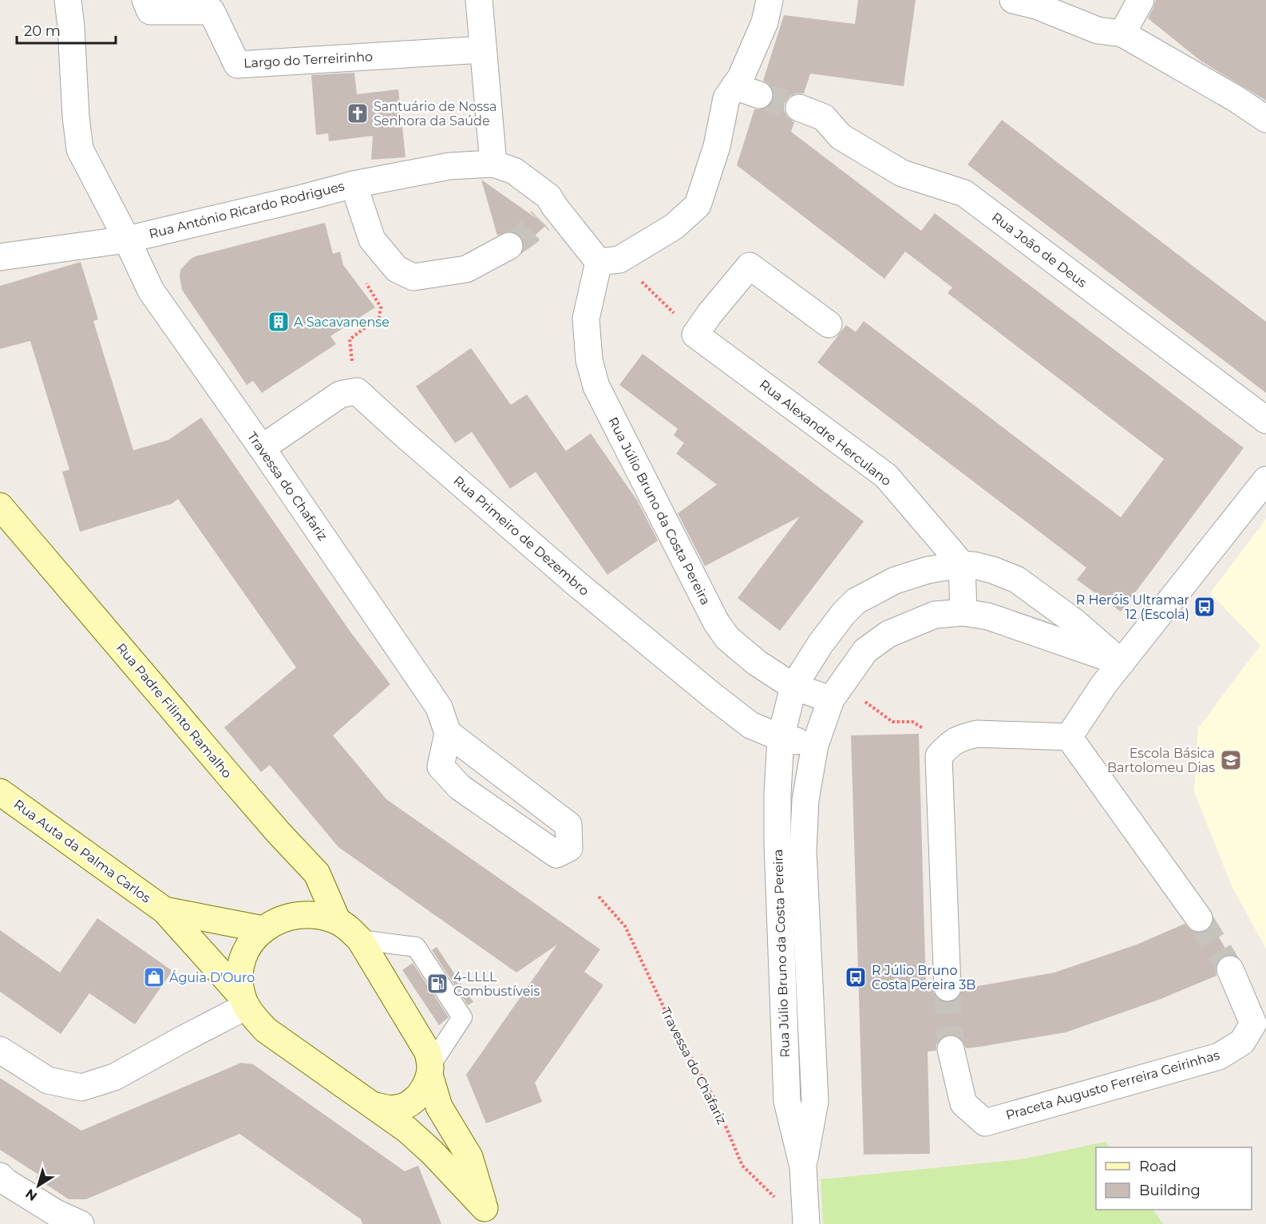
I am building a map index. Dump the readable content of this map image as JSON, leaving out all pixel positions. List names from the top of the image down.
{
  "streets": {
    "street": [
      "Largo do Terreirinho",
      "Rua António Ricardo Rodrigues",
      "Rua João de Deus",
      "Rua Alexandre Herculano",
      "Travessa do Chafariz",
      "Rua Júlio Bruno da Costa Pereira",
      "Rua Primeiro de Dezembro",
      "Rua Padre Filinto Ramalho",
      "Rua Auta da Palma Carlos",
      "Praceta Augusto Ferreira Geirinhas"
    ]
  },
  "crossings": [
    ["Rua António Ricardo Rodrigues", "Travessa do Chafariz"],
    ["Rua Alexandre Herculano", "Rua Júlio Bruno da Costa Pereira"],
    ["Rua Júlio Bruno da Costa Pereira", "Rua Primeiro de Dezembro"]
  ],
  "places": {
    "church": ["Santuário de Nossa Senhora da Saúde"],
    "building": ["A Sacavanense"],
    "bus stop": ["R Heróis Ultramar 12 (Escola)", "R Júlio Bruno Costa Pereira 3B"],
    "school or university": ["Escola Básica Bartolomeu Dias"],
    "shop": ["Águia D'Ouro"],
    "fuel station": ["4-LLLL Combustíveis"]
  },
  "legend": ["Road", "Building"],
  "scale_bar": "20 m",
  "north": "bottom left"
}
